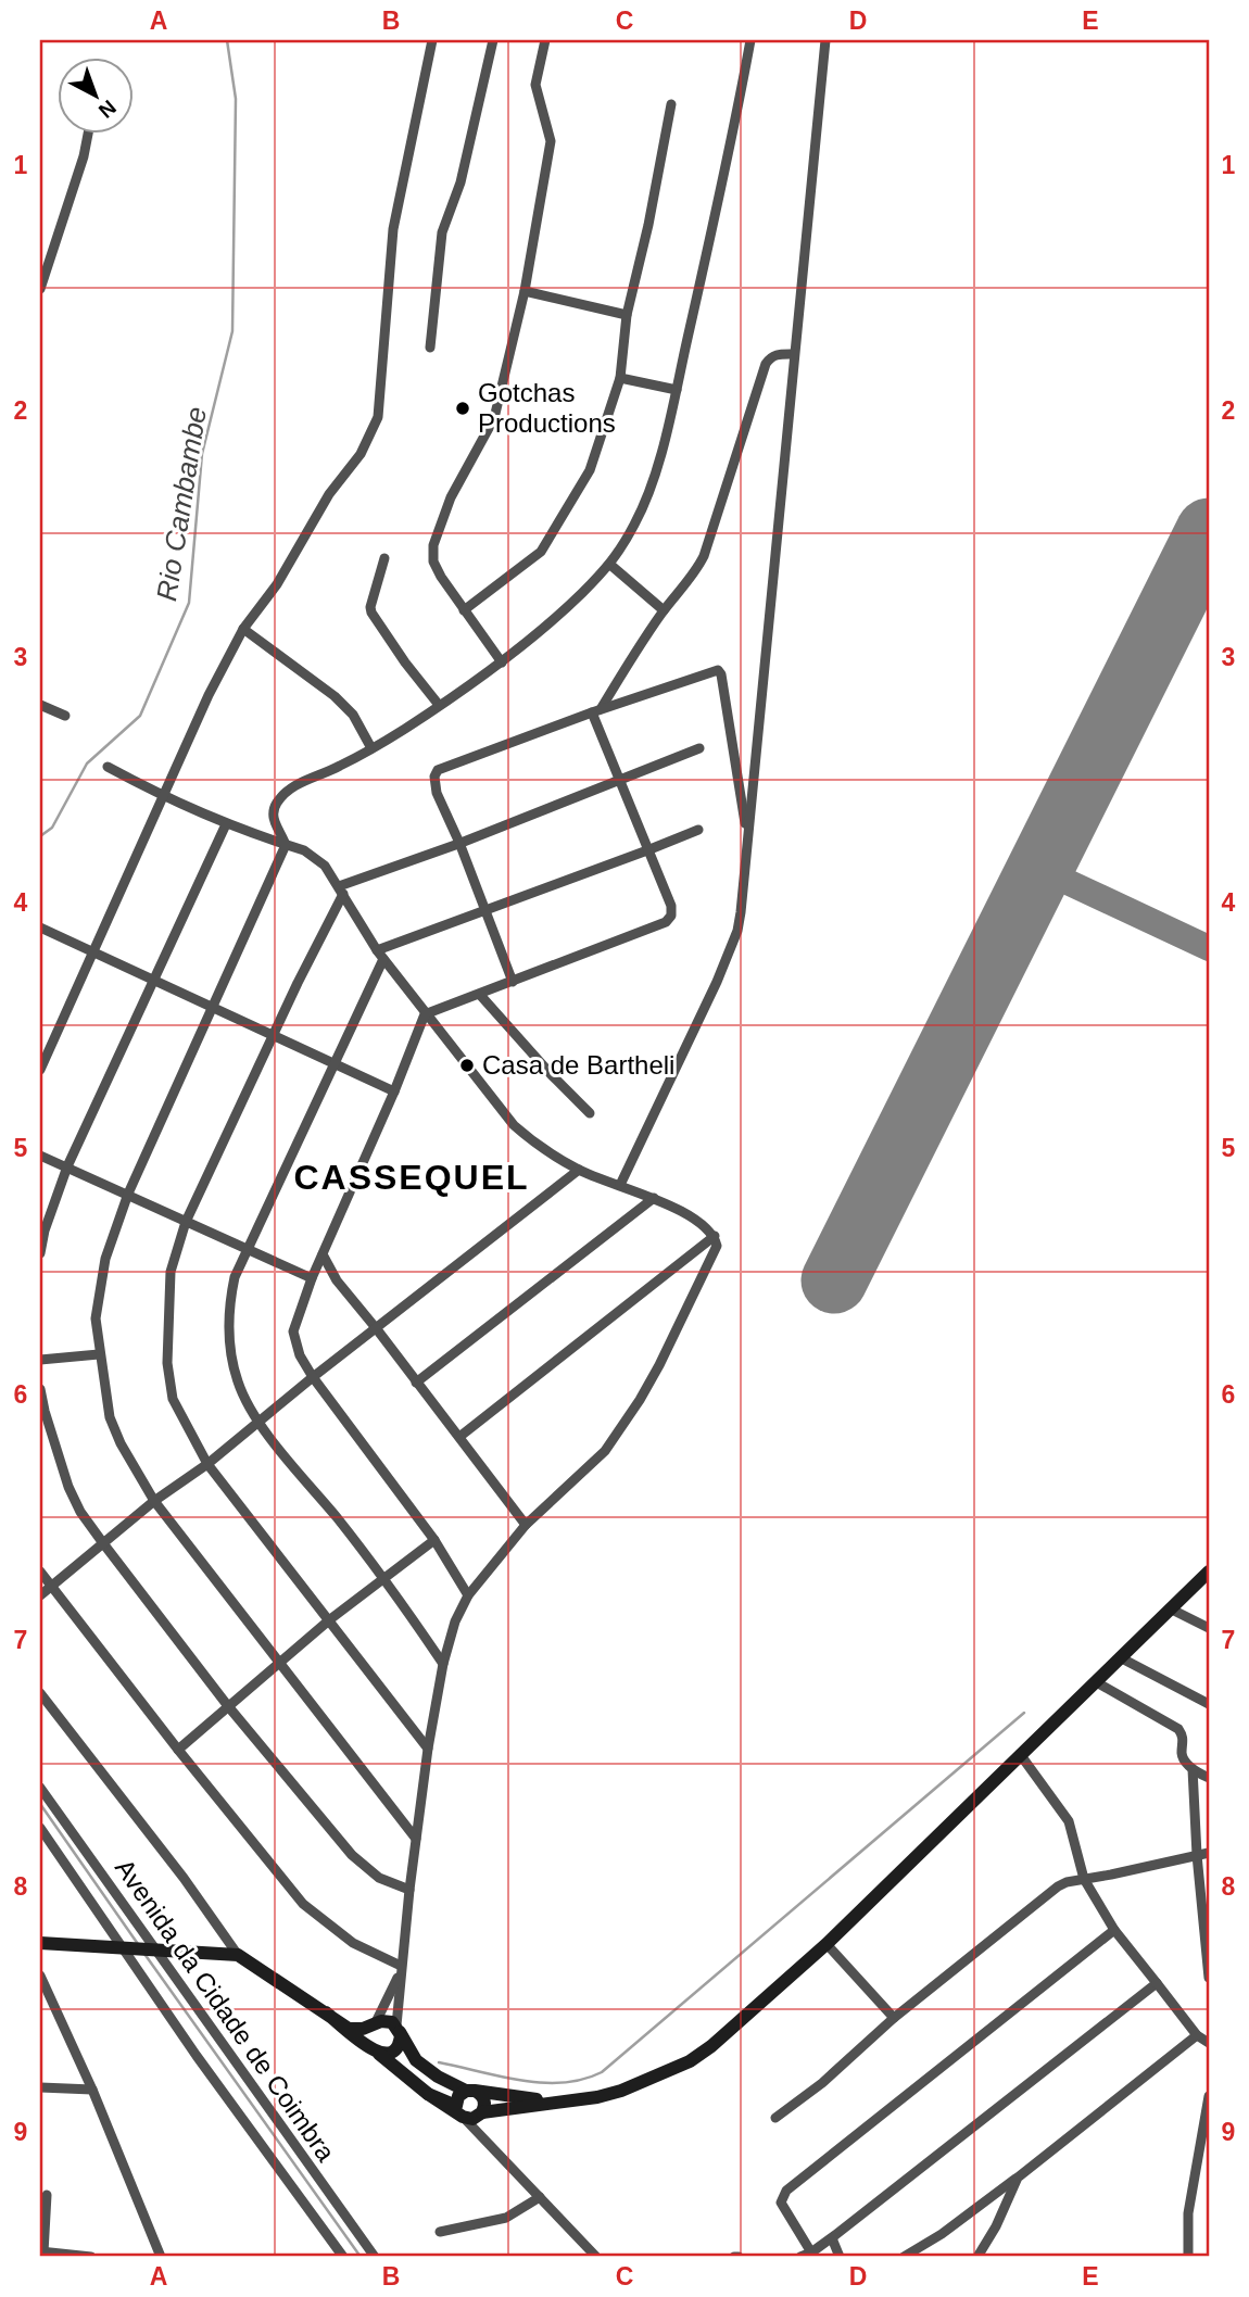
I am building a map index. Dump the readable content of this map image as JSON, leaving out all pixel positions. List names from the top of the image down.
{
  "streets": {
    "street": ["Avenida da Cidade de Coimbra"]
  },
  "districts": ["CASSEQUEL"],
  "water": ["Rio Cambambe"],
  "places": ["Gotchas Productions", "Casa de Bartheli"],
  "north": "bottom right",
  "grid": {
    "columns": [
      "A",
      "B",
      "C",
      "D",
      "E"
    ],
    "rows": [
      "1",
      "2",
      "3",
      "4",
      "5",
      "6",
      "7",
      "8",
      "9"
    ]
  }
}
